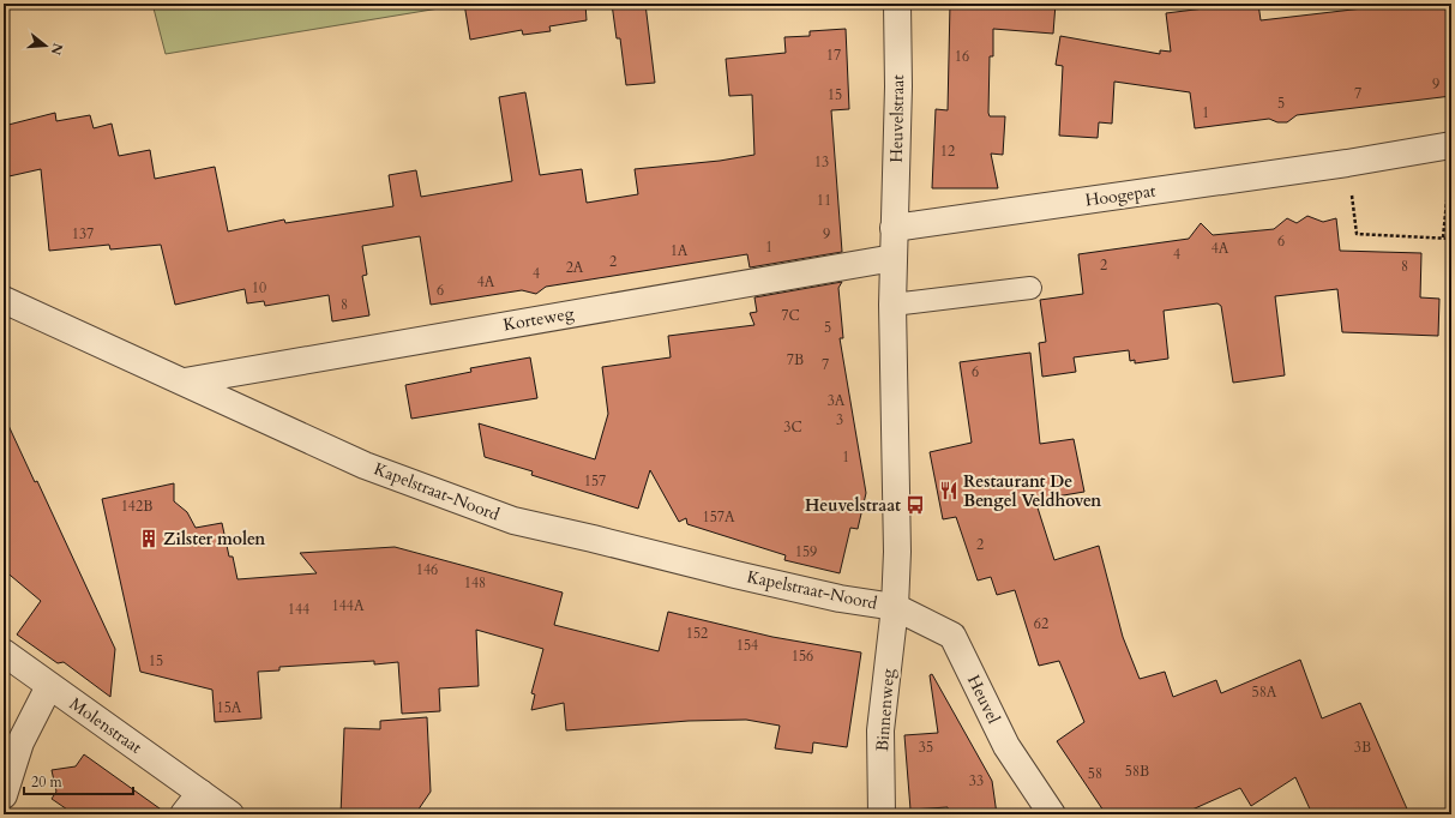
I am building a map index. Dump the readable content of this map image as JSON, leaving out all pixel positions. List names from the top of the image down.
{
  "streets": {
    "street": [
      "Heuvelstraat",
      "Hoogepat",
      "Korteweg",
      "Kapelstraat-Noord",
      "Heuvel",
      "Binnenweg",
      "Molenstraat"
    ]
  },
  "crossings": [
    ["Heuvelstraat", "Hoogepat"],
    ["Heuvelstraat", "Korteweg"],
    ["Heuvelstraat", "Kapelstraat-Noord"],
    ["Heuvelstraat", "Heuvel"],
    ["Heuvelstraat", "Binnenweg"],
    ["Korteweg", "Kapelstraat-Noord"],
    ["Kapelstraat-Noord", "Heuvel"],
    ["Kapelstraat-Noord", "Binnenweg"],
    ["Heuvel", "Binnenweg"]
  ],
  "places": {
    "restaurant": ["Restaurant De Bengel Veldhoven"],
    "bus stop": ["Heuvelstraat"],
    "building": ["Zilster molen"]
  },
  "house_numbers": [
    "17",
    "16",
    "9",
    "7",
    "15",
    "5",
    "1",
    "12",
    "13",
    "11",
    "137",
    "9",
    "6",
    "1",
    "4A",
    "1A",
    "4",
    "2",
    "2",
    "8",
    "2A",
    "4",
    "4A",
    "10",
    "6",
    "8",
    "7C",
    "5",
    "7B",
    "7",
    "6",
    "3A",
    "3",
    "3C",
    "1",
    "157",
    "142B",
    "157A",
    "2",
    "159",
    "146",
    "148",
    "144A",
    "144",
    "62",
    "152",
    "154",
    "156",
    "15",
    "58A",
    "15A",
    "35",
    "3B",
    "58B",
    "58",
    "33"
  ],
  "scale_bar": "20 m",
  "north": "right"
}
